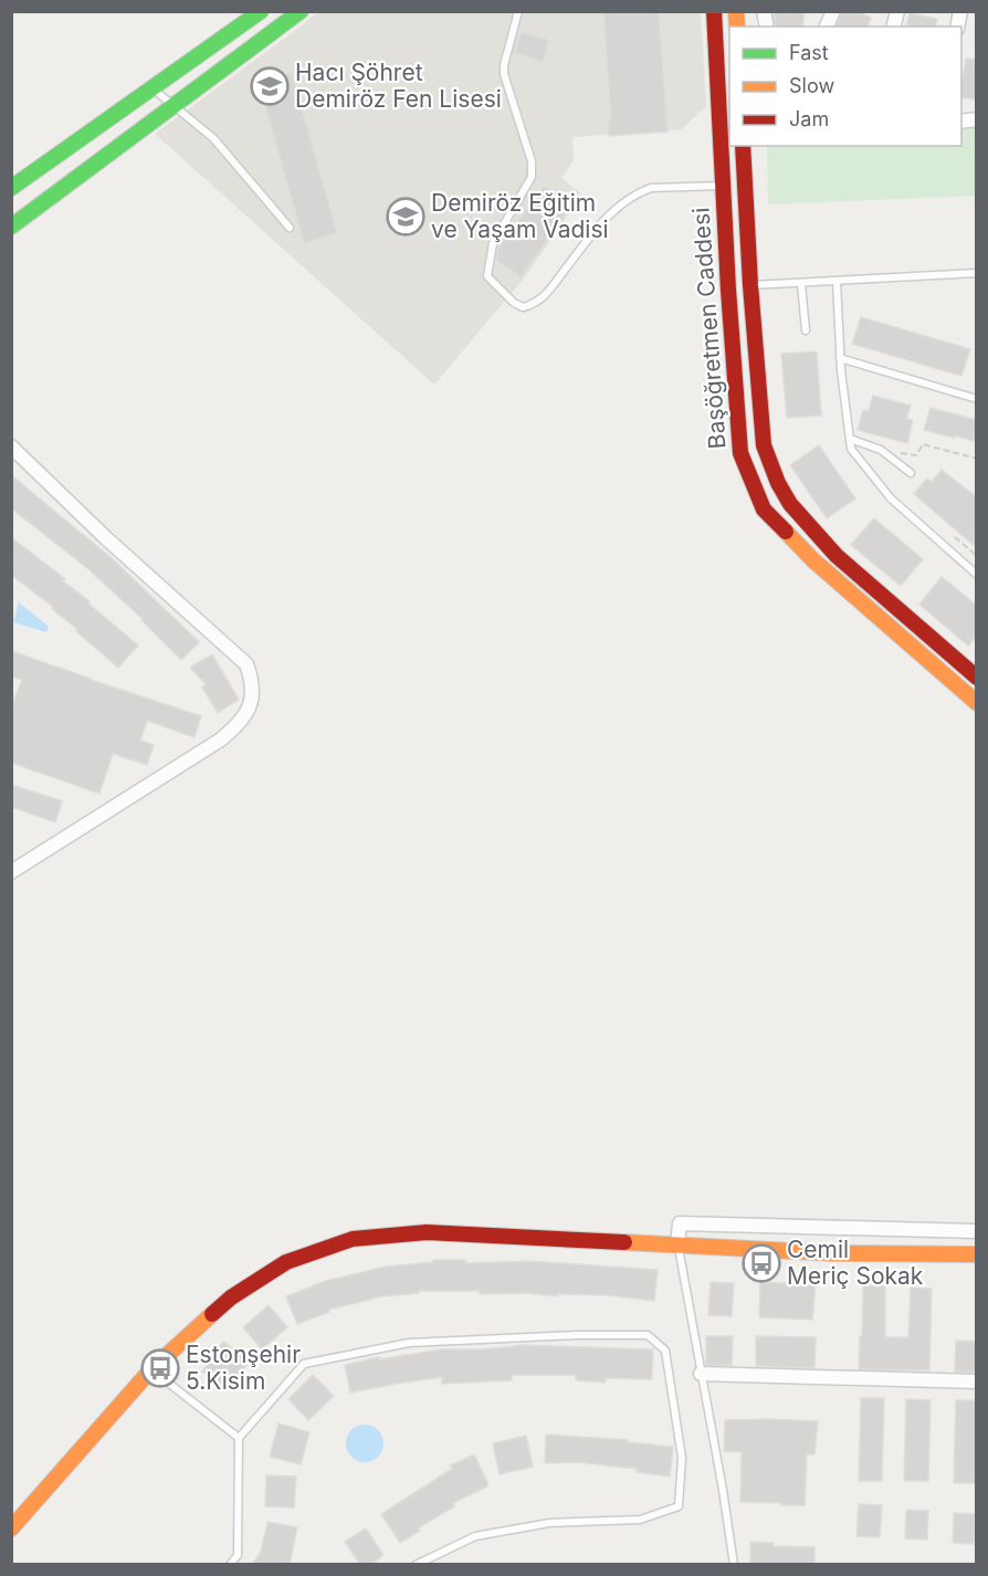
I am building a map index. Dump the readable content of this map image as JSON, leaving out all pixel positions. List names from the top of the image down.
{
  "streets": {
    "street": ["Başöğretmen Caddesi"]
  },
  "places": {
    "school or university": ["Hacı Şöhret Demiröz Fen Lisesi", "Demiröz Eğitim ve Yaşam Vadisi"],
    "bus stop": ["Cemil Meriç Sokak", "Estonşehir 5.Kisim"]
  },
  "legend": ["Fast", "Slow", "Jam"]
}
